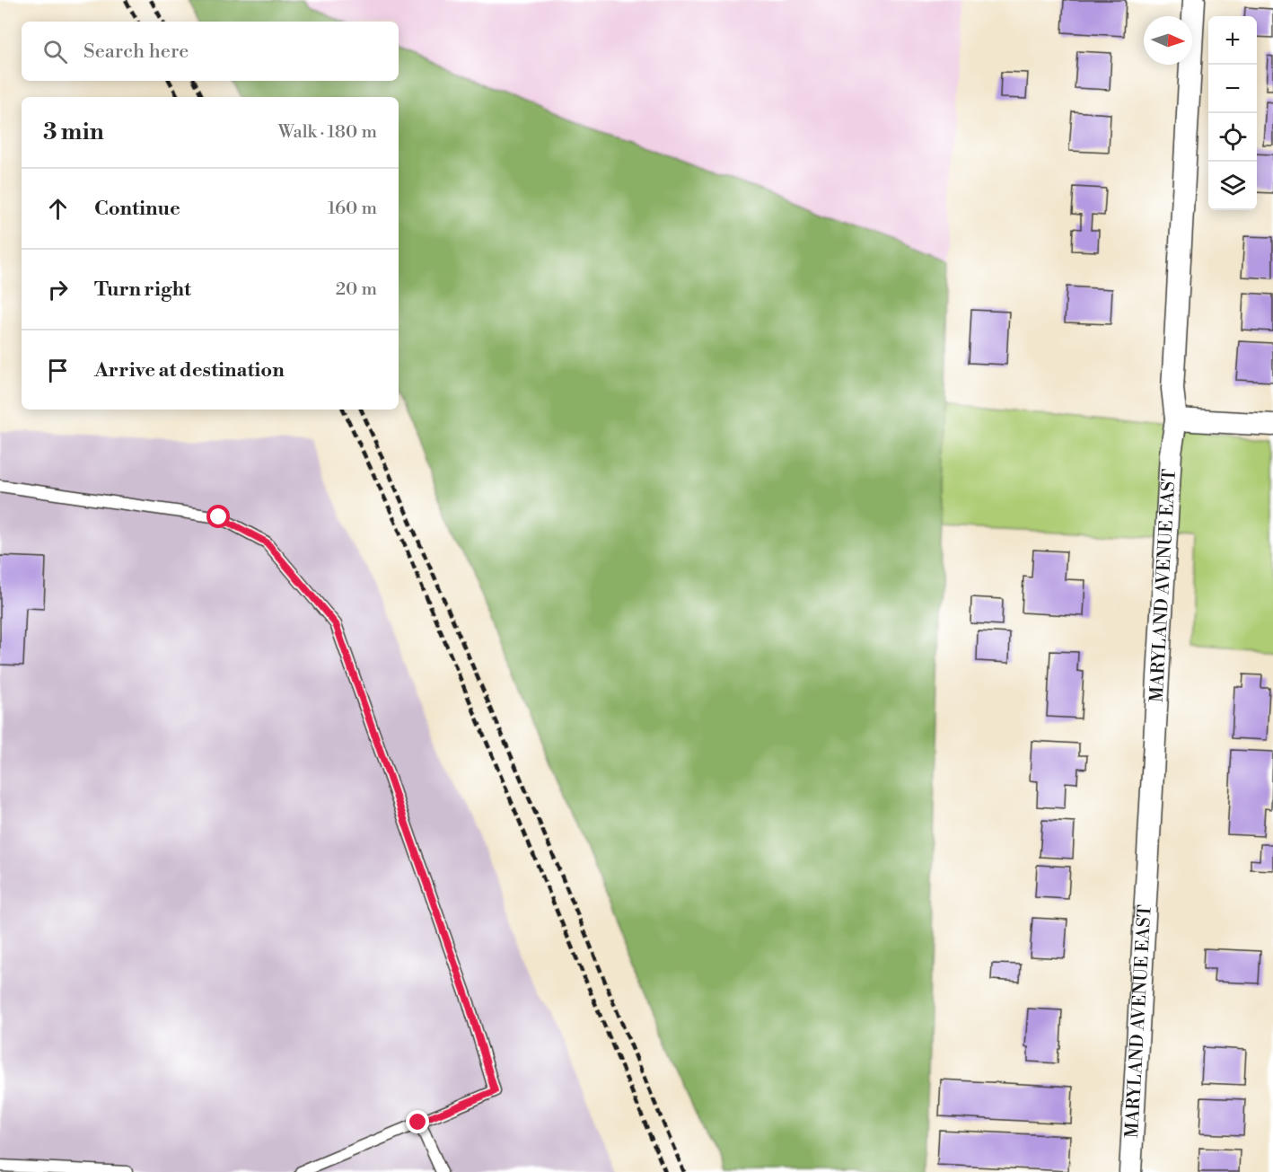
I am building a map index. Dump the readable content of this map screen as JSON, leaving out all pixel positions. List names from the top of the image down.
{
  "streets": {
    "street": ["MARYLAND AVENUE EAST"]
  },
  "north": "right",
  "page": {
    "map_buttons": ["+", "−"],
    "search": "Search here",
    "heading": ["3 min", "Walk · 180 m"],
    "list": [
      ["Continue", "160 m"],
      ["Turn right", "20 m"],
      "Arrive at destination"
    ]
  }
}
